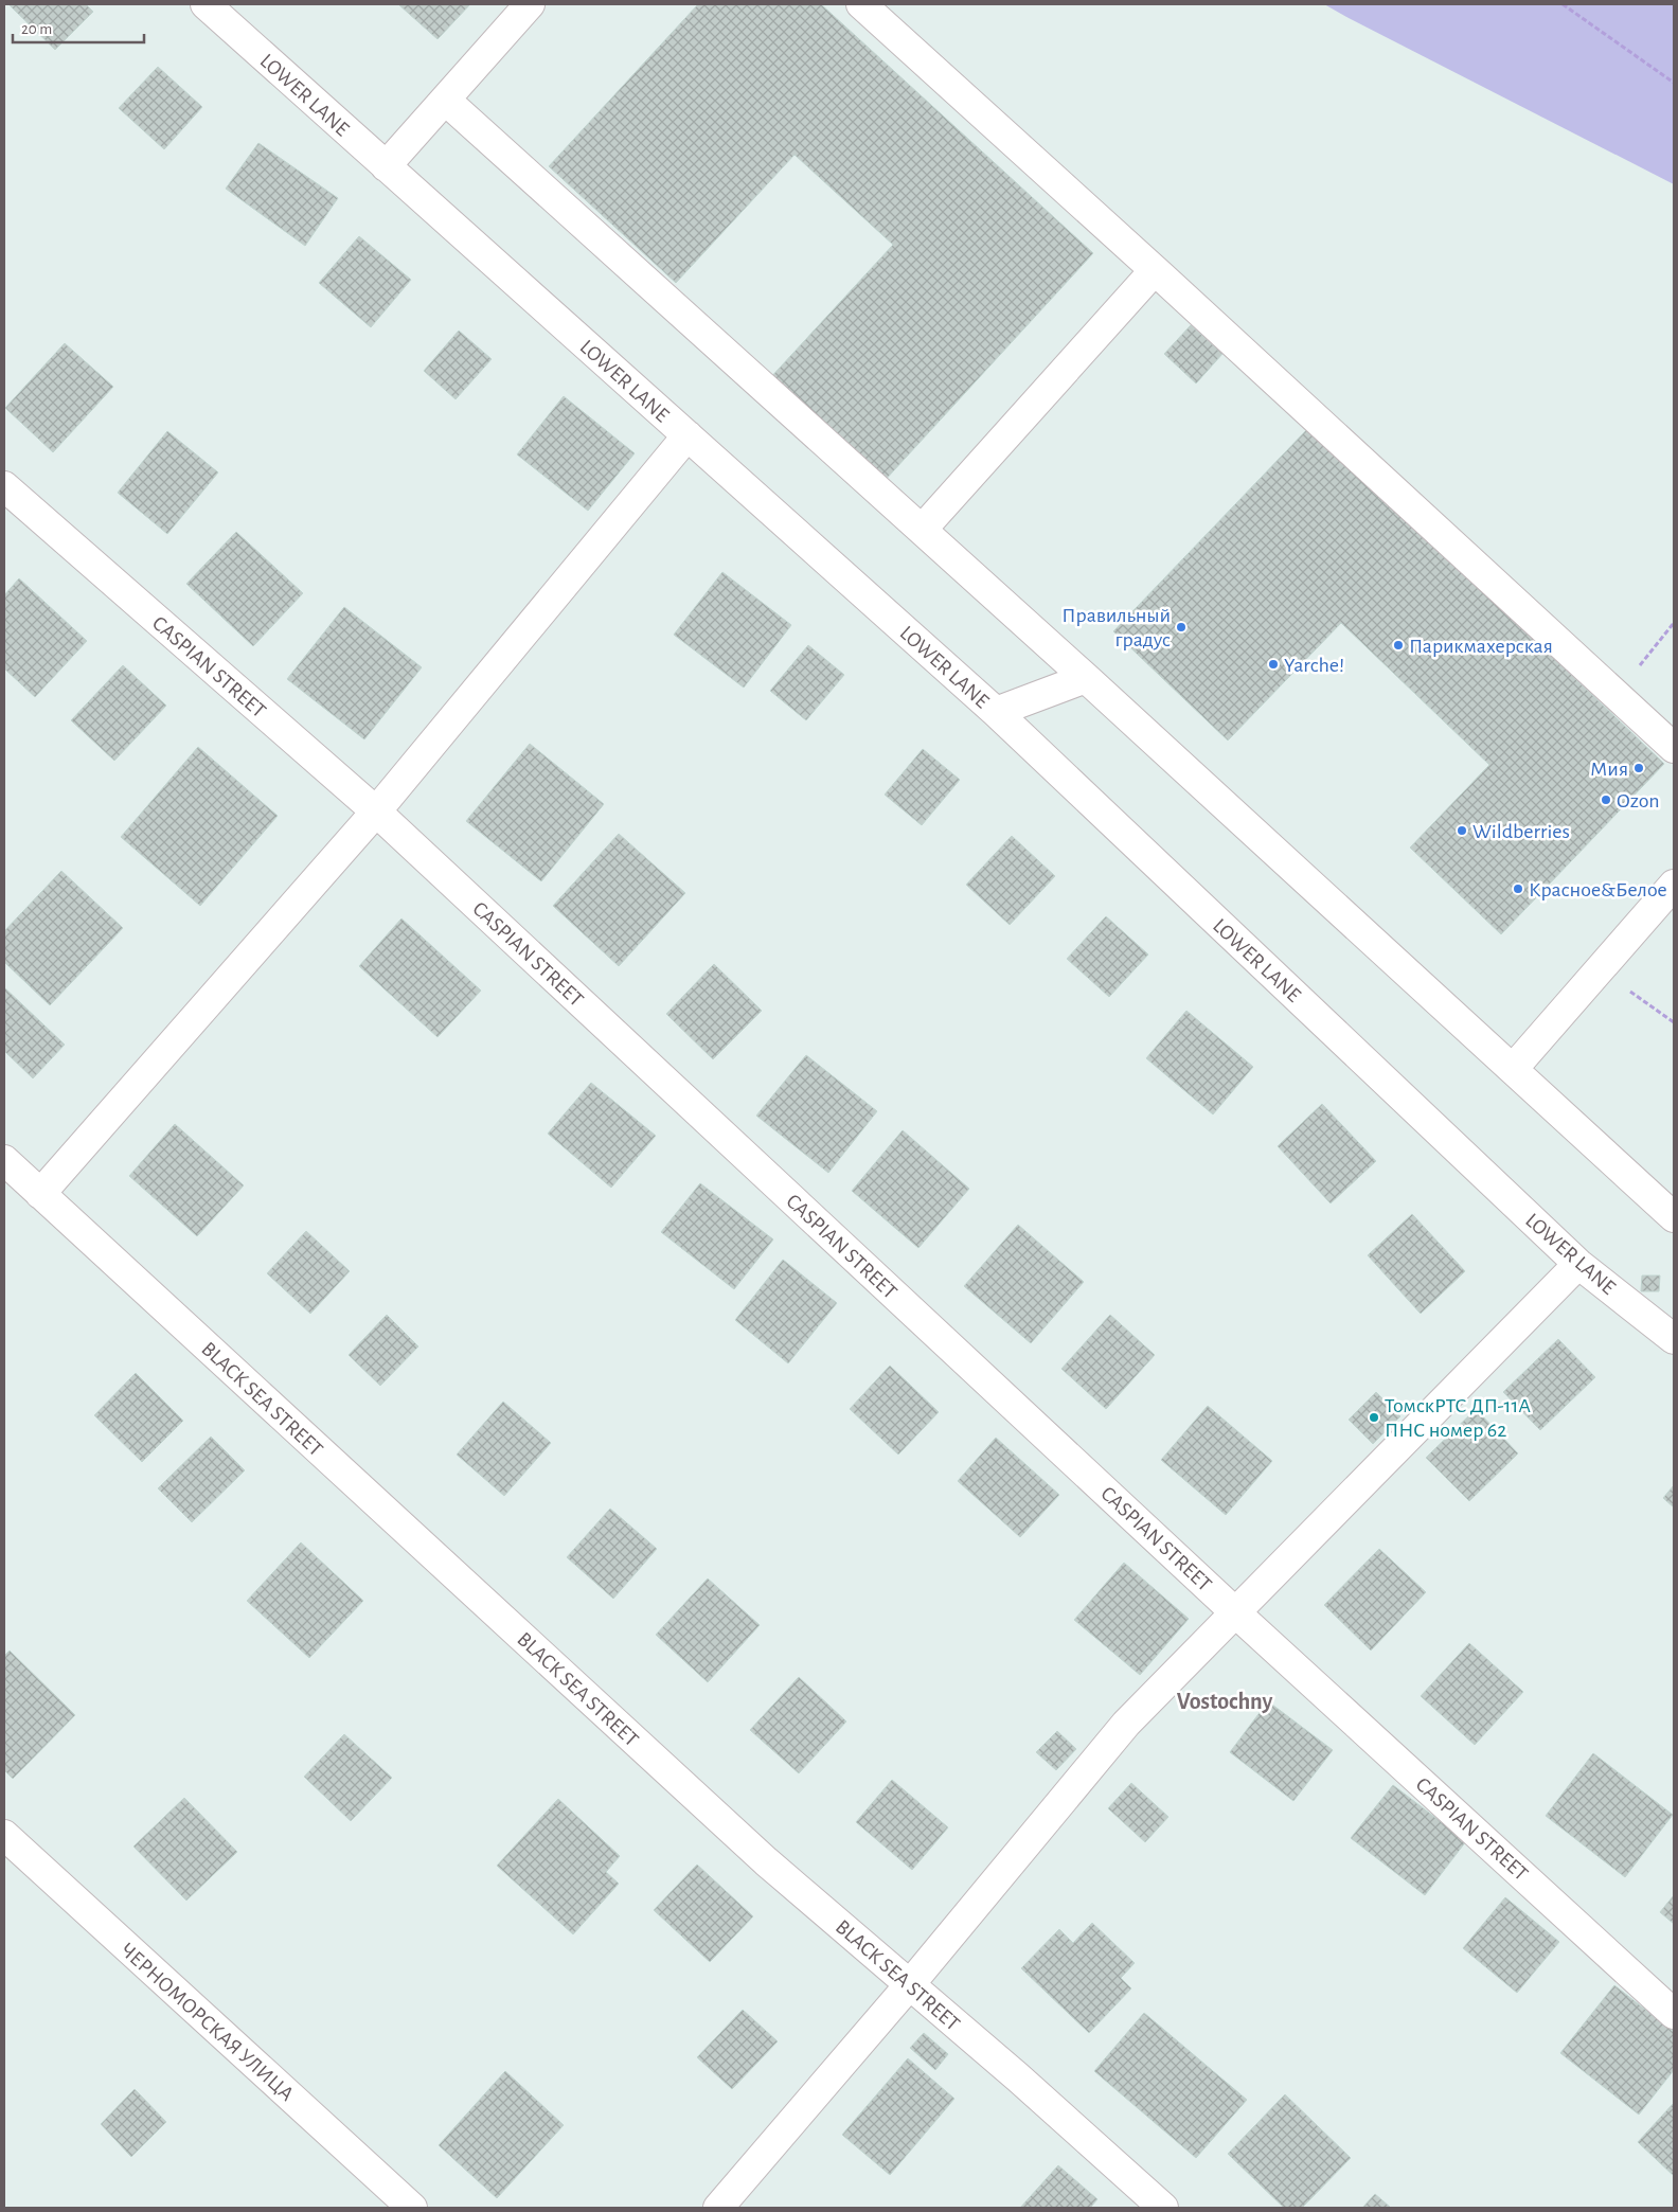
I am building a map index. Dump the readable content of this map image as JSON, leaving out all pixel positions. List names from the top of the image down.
{
  "streets": {
    "street": [
      "LOWER LANE",
      "CASPIAN STREET",
      "BLACK SEA STREET",
      "ЧЕРНОМОРСКАЯ УЛИЦА"
    ]
  },
  "districts": ["Vostochny"],
  "places": [
    "Правильный градус",
    "Парикмахерская",
    "Yarche!",
    "Мия",
    "Ozon",
    "Wildberries",
    "Красное&Белое",
    "ТомскРТС ДП-11А ПНС номер 62"
  ],
  "scale_bar": "20 m"
}
